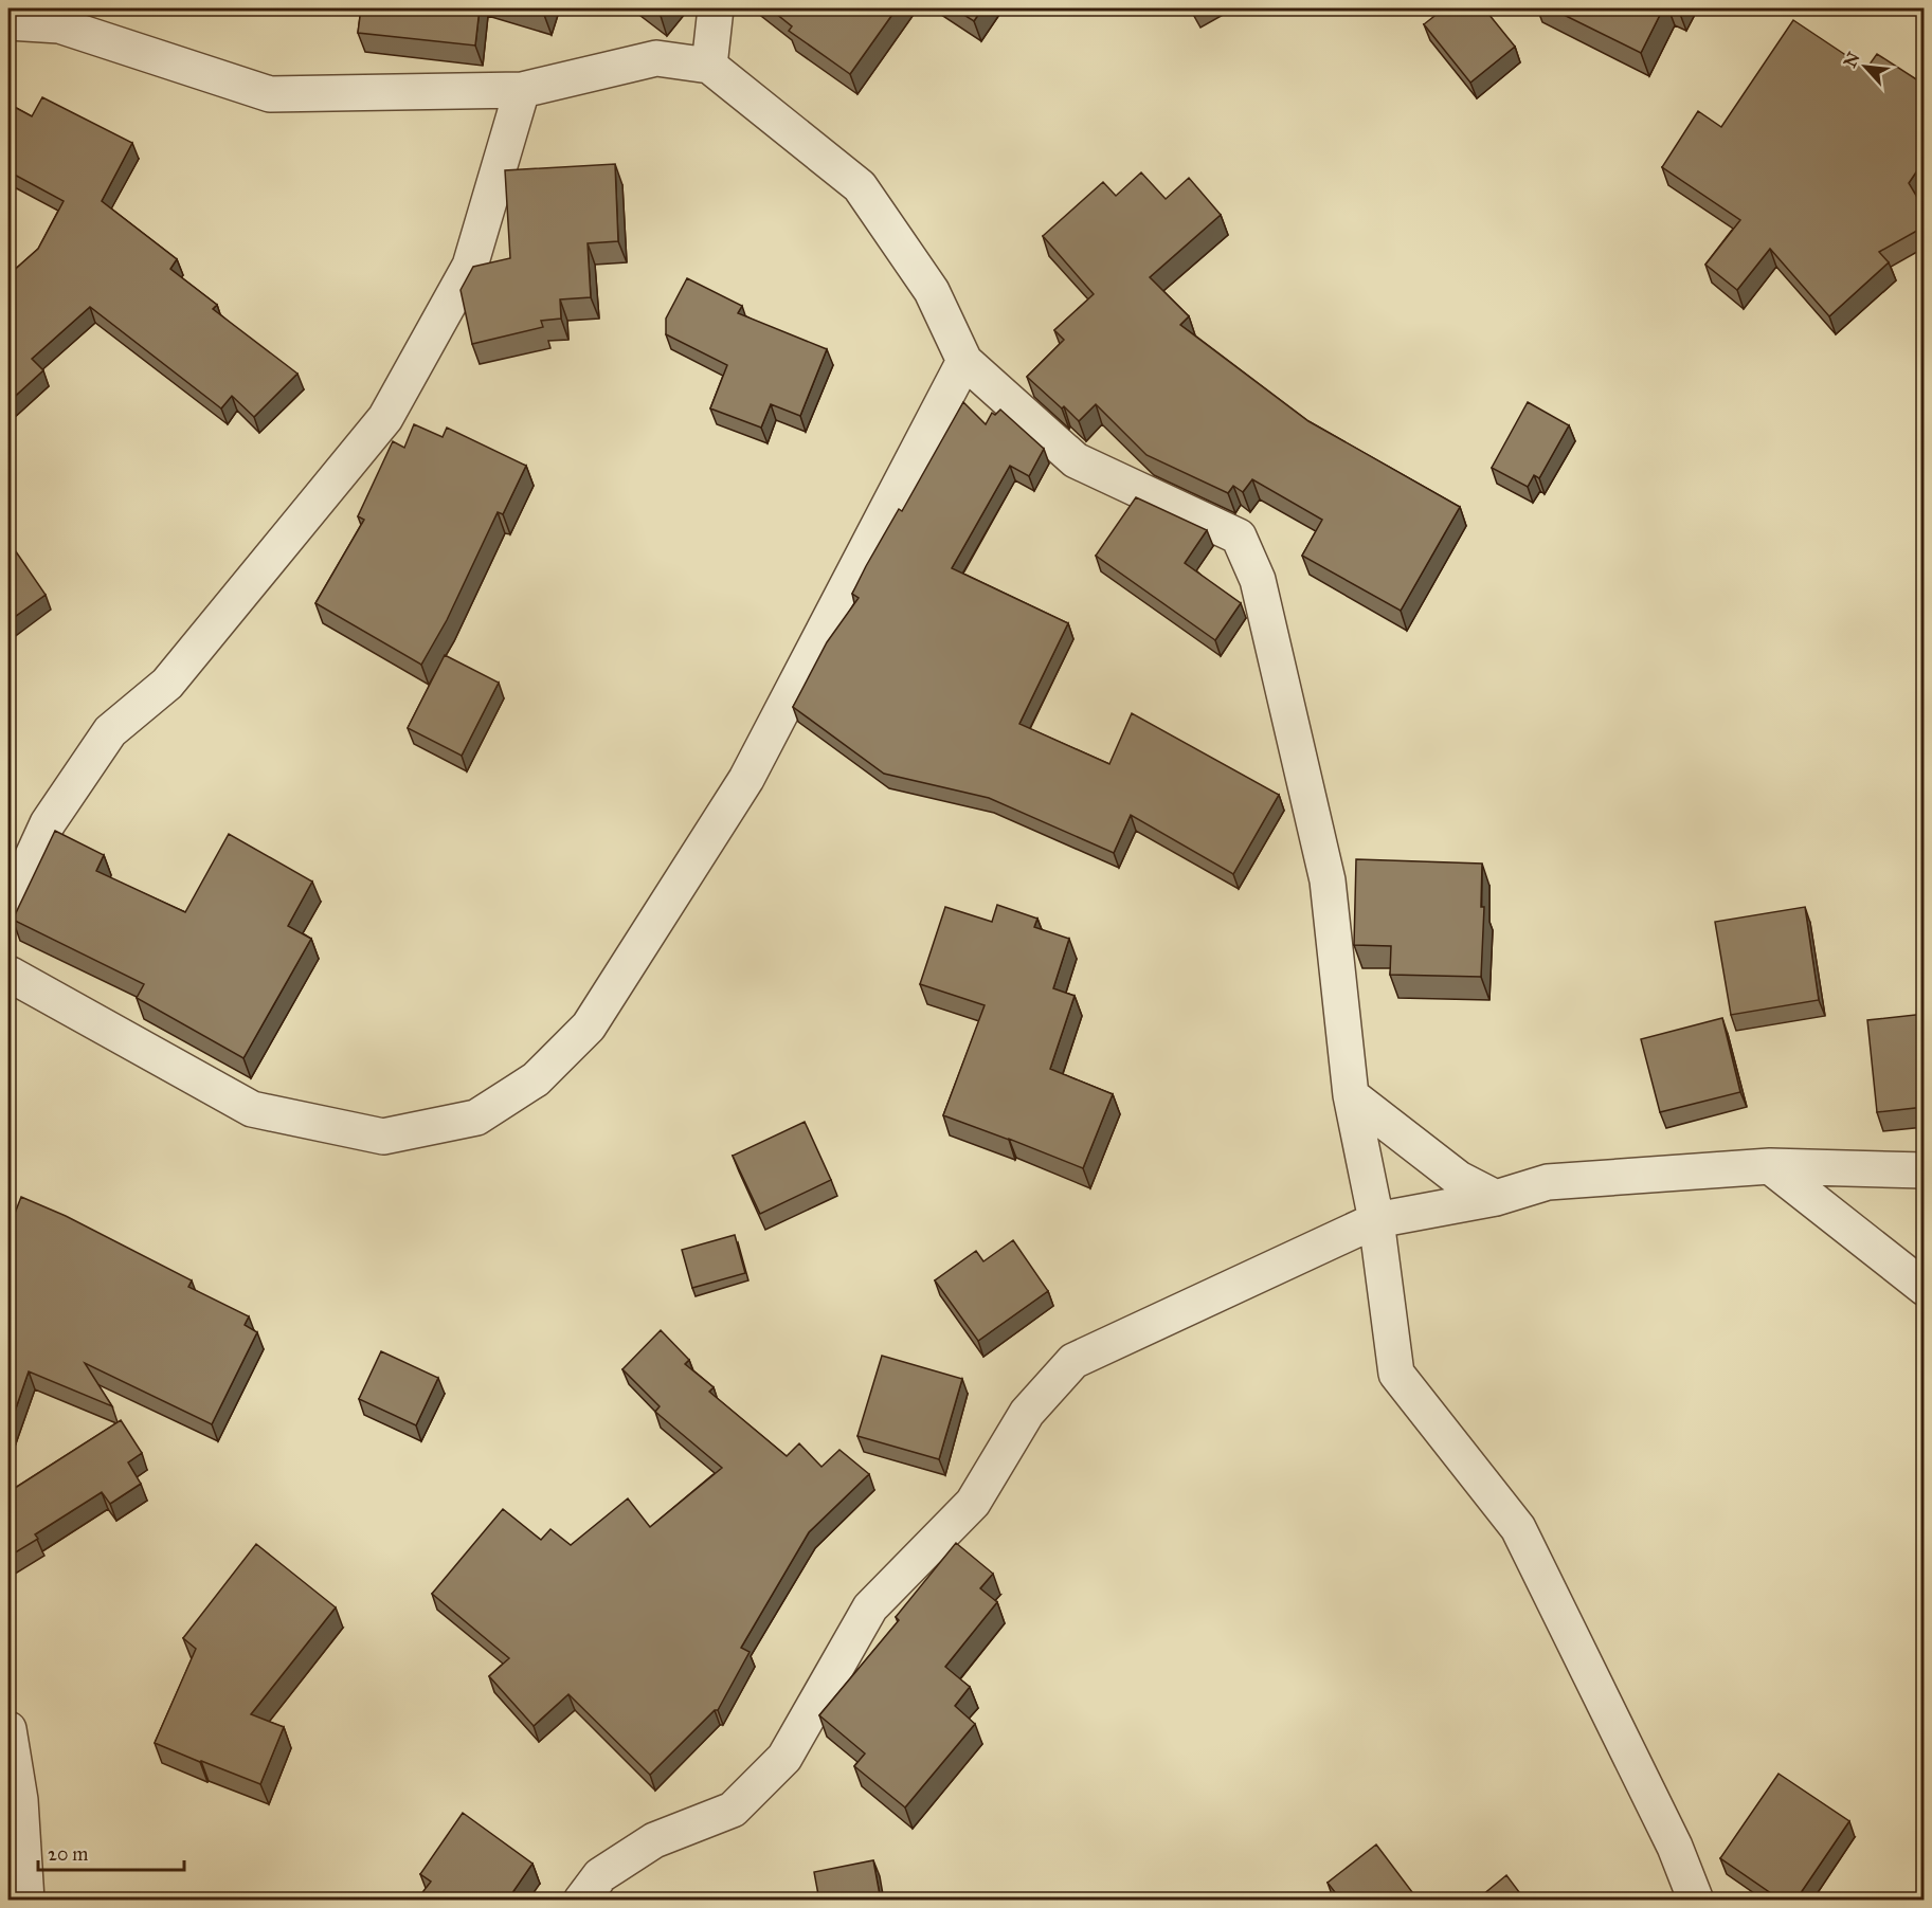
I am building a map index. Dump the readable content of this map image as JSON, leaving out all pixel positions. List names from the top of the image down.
{
  "scale_bar": "20 m",
  "north": "top left"
}
